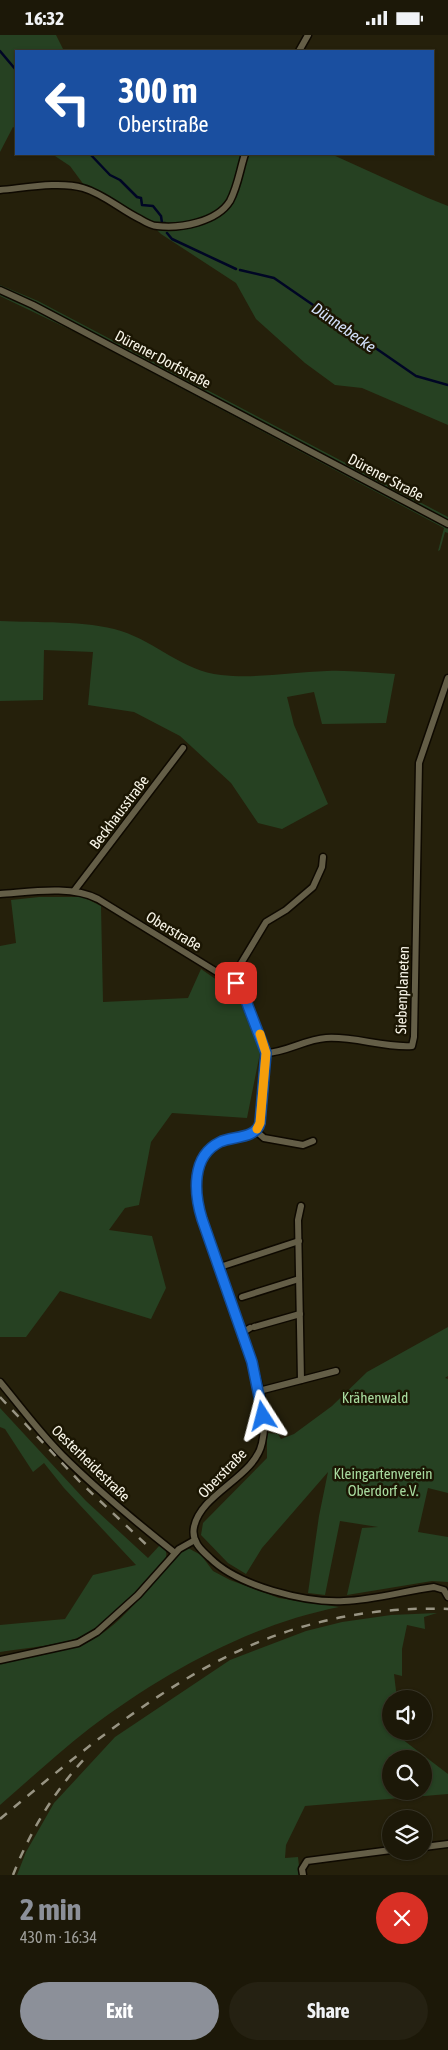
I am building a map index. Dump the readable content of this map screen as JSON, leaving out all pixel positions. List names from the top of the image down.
{
  "streets": {
    "street": [
      "Dürener Dorfstraße",
      "Dürener Straße",
      "Beckhausstraße",
      "Oberstraße",
      "Siebenplaneten",
      "Oesterheidestraße"
    ]
  },
  "crossings": [
    ["Dürener Dorfstraße", "Dürener Straße"],
    ["Beckhausstraße", "Oberstraße"],
    ["Oberstraße", "Siebenplaneten"]
  ],
  "water": ["Dünnebecke"],
  "parks": ["Krähenwald", "Kleingartenverein Oberdorf e.V."],
  "page": {
    "status": "16:32",
    "turn": ["300 m", "Oberstraße"],
    "heading": ["2 min", "430 m · 16:34"],
    "buttons": ["Exit", "Share"]
  }
}
